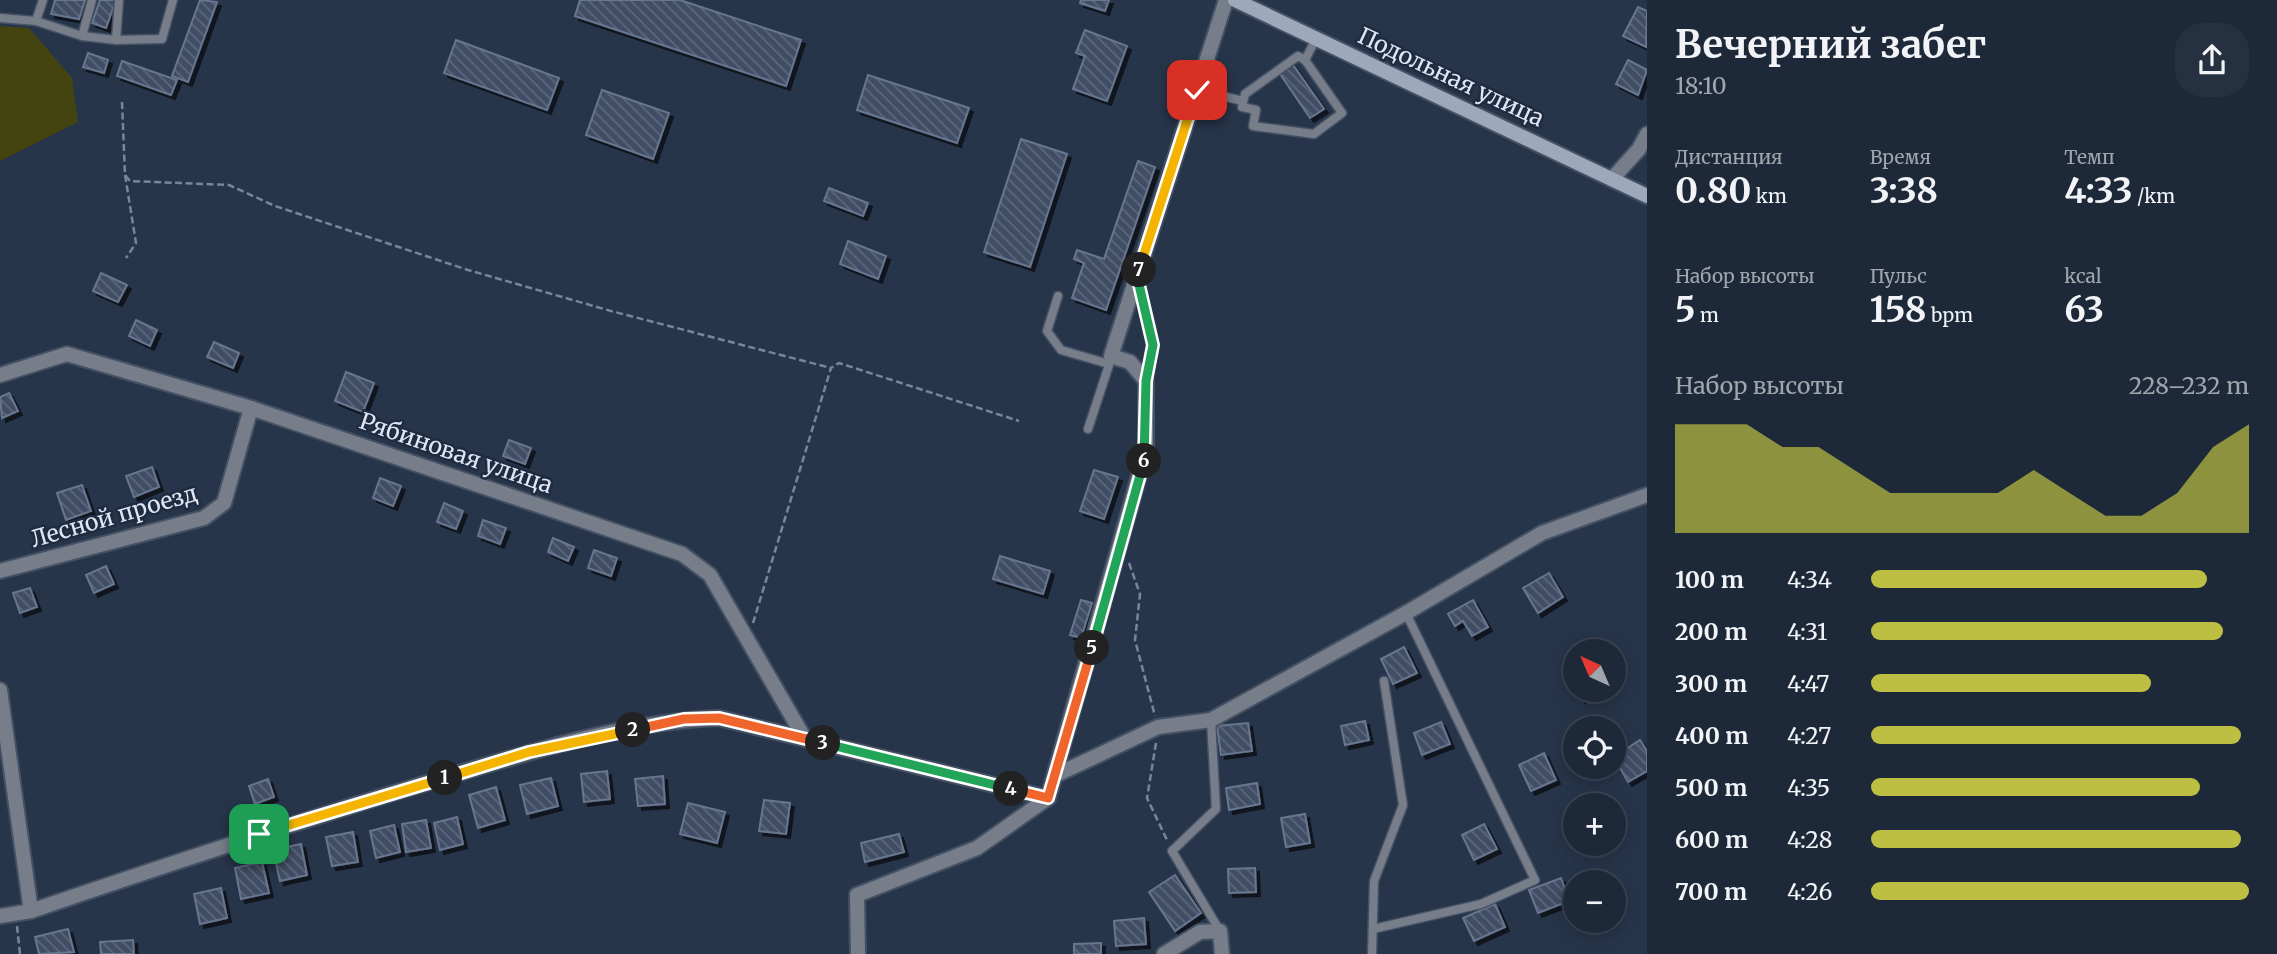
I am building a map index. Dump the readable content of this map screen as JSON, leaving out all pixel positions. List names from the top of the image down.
{
  "streets": {
    "street": ["Подольная улица", "Рябиновая улица", "Лесной проезд"]
  },
  "crossings": [
    ["Рябиновая улица", "Лесной проезд"]
  ],
  "north": "top left",
  "page": {
    "heading": ["Вечерний забег", "18:10"],
    "stats": [
      ["Дистанция", "0.80 km"],
      ["Время", "3:38"],
      ["Темп", "4:33 /km"],
      ["Набор высоты", "5 m"],
      ["Пульс", "158 bpm"],
      ["kcal", "63"]
    ],
    "pins": [
      "7",
      "6",
      "5",
      "2",
      "3",
      "1",
      "4"
    ],
    "chart": ["Набор высоты", "228–232 m"],
    "list": [
      {
        "name": "100 m",
        "note": "4:34"
      },
      {
        "name": "200 m",
        "note": "4:31"
      },
      {
        "name": "300 m",
        "note": "4:47"
      },
      {
        "name": "400 m",
        "note": "4:27"
      },
      {
        "name": "500 m",
        "note": "4:35"
      },
      {
        "name": "600 m",
        "note": "4:28"
      },
      {
        "name": "700 m",
        "note": "4:26"
      }
    ],
    "map_buttons": ["+", "−"]
  }
}
